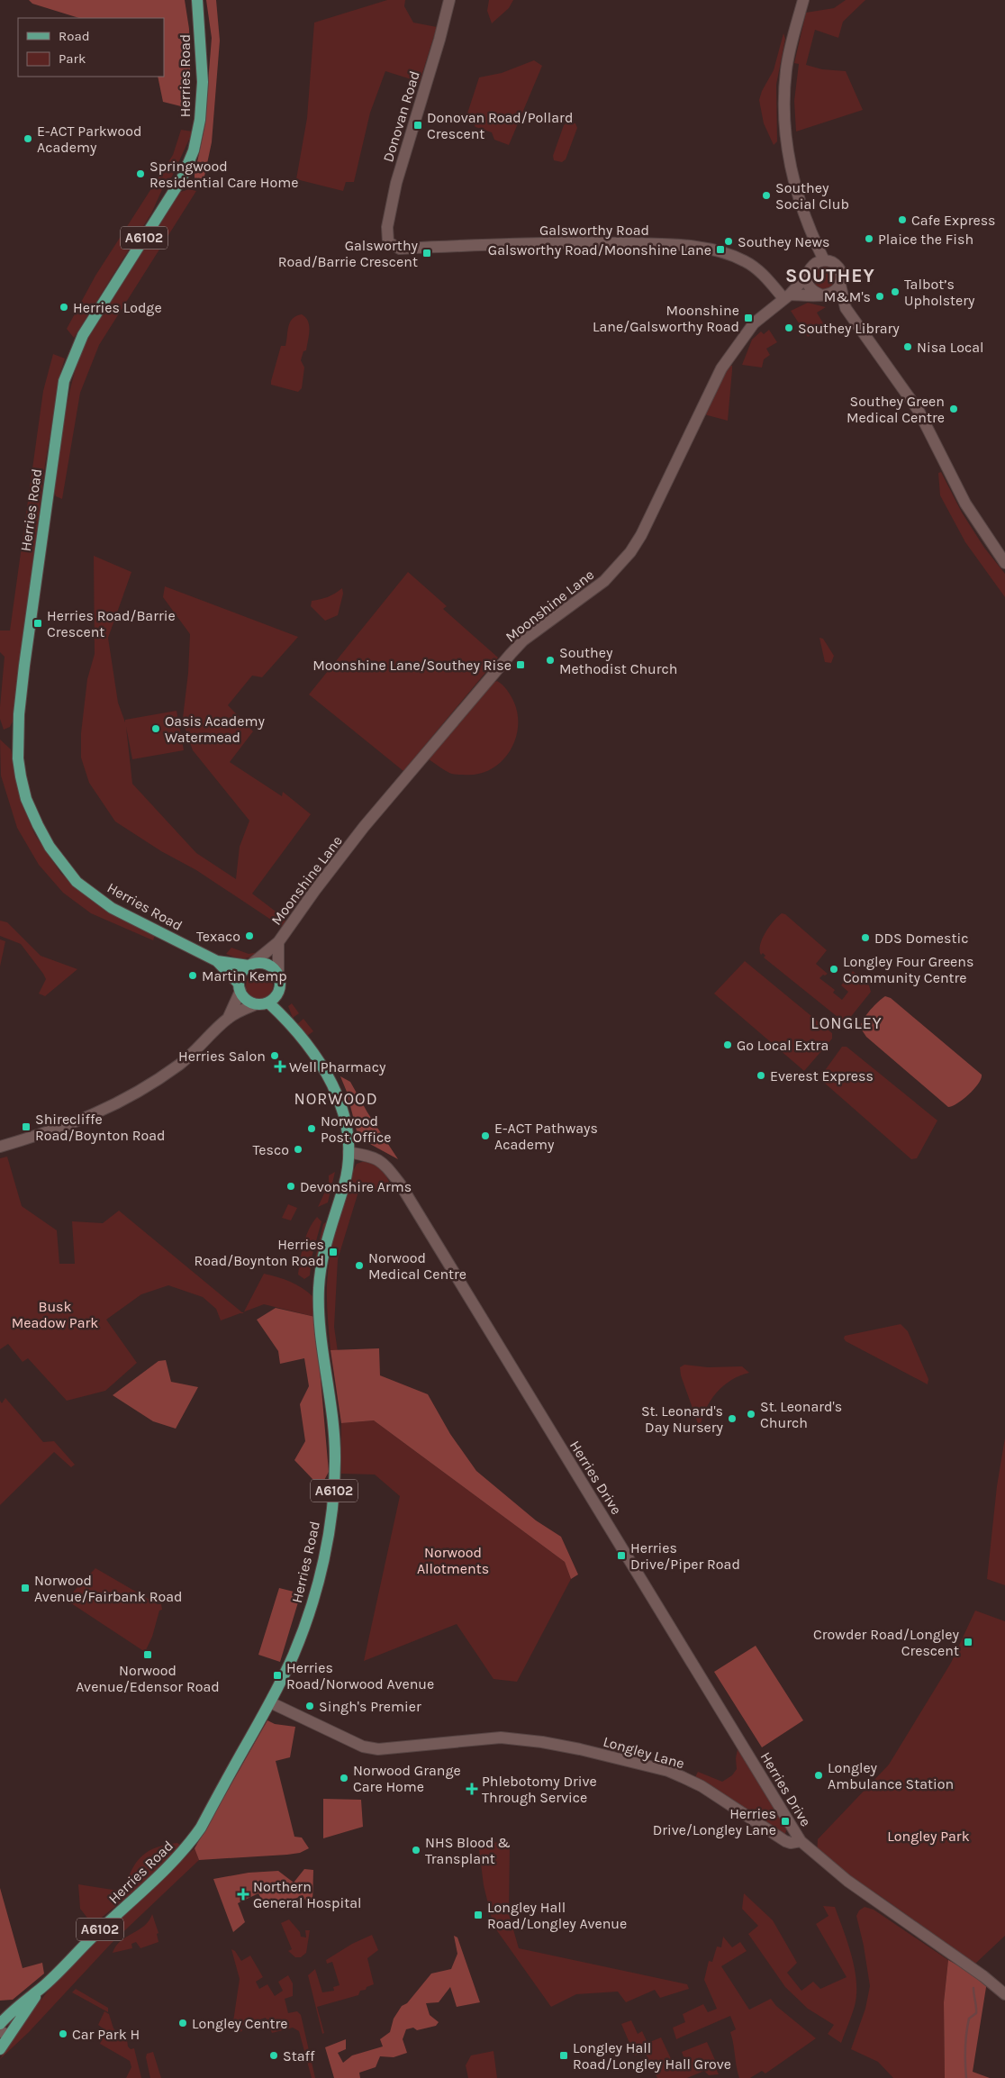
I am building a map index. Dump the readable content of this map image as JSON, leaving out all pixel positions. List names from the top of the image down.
{
  "streets": {
    "main road": ["Herries Road", "A6102"],
    "street": [
      "Donovan Road",
      "Galsworthy Road",
      "Moonshine Lane",
      "Herries Drive",
      "Longley Lane"
    ]
  },
  "crossings": [
    ["Herries Road", "A6102"],
    ["Herries Road", "Herries Drive"],
    ["Herries Road", "Longley Lane"],
    ["Donovan Road", "Galsworthy Road"],
    ["Galsworthy Road", "Moonshine Lane"],
    ["A6102", "Moonshine Lane"],
    ["Herries Drive", "Longley Lane"]
  ],
  "districts": ["SOUTHEY", "LONGLEY", "NORWOOD"],
  "parks": ["Busk Meadow Park", "Norwood Allotments", "Longley Park"],
  "places": {
    "transit": [
      "Donovan Road/Pollard Crescent",
      "Galsworthy Road/Moonshine Lane",
      "Galsworthy Road/Barrie Crescent",
      "Moonshine Lane/Galsworthy Road",
      "Herries Road/Barrie Crescent",
      "Moonshine Lane/Southey Rise",
      "Shirecliffe Road/Boynton Road",
      "Herries Road/Boynton Road",
      "Herries Drive/Piper Road",
      "Norwood Avenue/Fairbank Road",
      "Crowder Road/Longley Crescent",
      "Norwood Avenue/Edensor Road",
      "Herries Road/Norwood Avenue",
      "Herries Drive/Longley Lane",
      "Longley Hall Road/Longley Avenue",
      "Longley Hall Road/Longley Hall Grove"
    ],
    "other": [
      "E-ACT Parkwood Academy",
      "Springwood Residential Care Home",
      "Southey Social Club",
      "Cafe Express",
      "Plaice the Fish",
      "Southey News",
      "Talbot’s Upholstery",
      "M&M's",
      "Herries Lodge",
      "Southey Library",
      "Nisa Local",
      "Southey Green Medical Centre",
      "Southey Methodist Church",
      "Oasis Academy Watermead",
      "Texaco",
      "DDS Domestic",
      "Longley Four Greens Community Centre",
      "Martin Kemp",
      "Go Local Extra",
      "Herries Salon",
      "Everest Express",
      "Norwood Post Office",
      "E-ACT Pathways Academy",
      "Tesco",
      "Devonshire Arms",
      "Norwood Medical Centre",
      "St. Leonard's Church",
      "St. Leonard's Day Nursery",
      "Singh's Premier",
      "Longley Ambulance Station",
      "Norwood Grange Care Home",
      "NHS Blood & Transplant",
      "Longley Centre",
      "Car Park H",
      "Staff"
    ],
    "health": ["Well Pharmacy", "Phlebotomy Drive Through Service", "Northern General Hospital"]
  },
  "legend": ["Road", "Park"]
}
